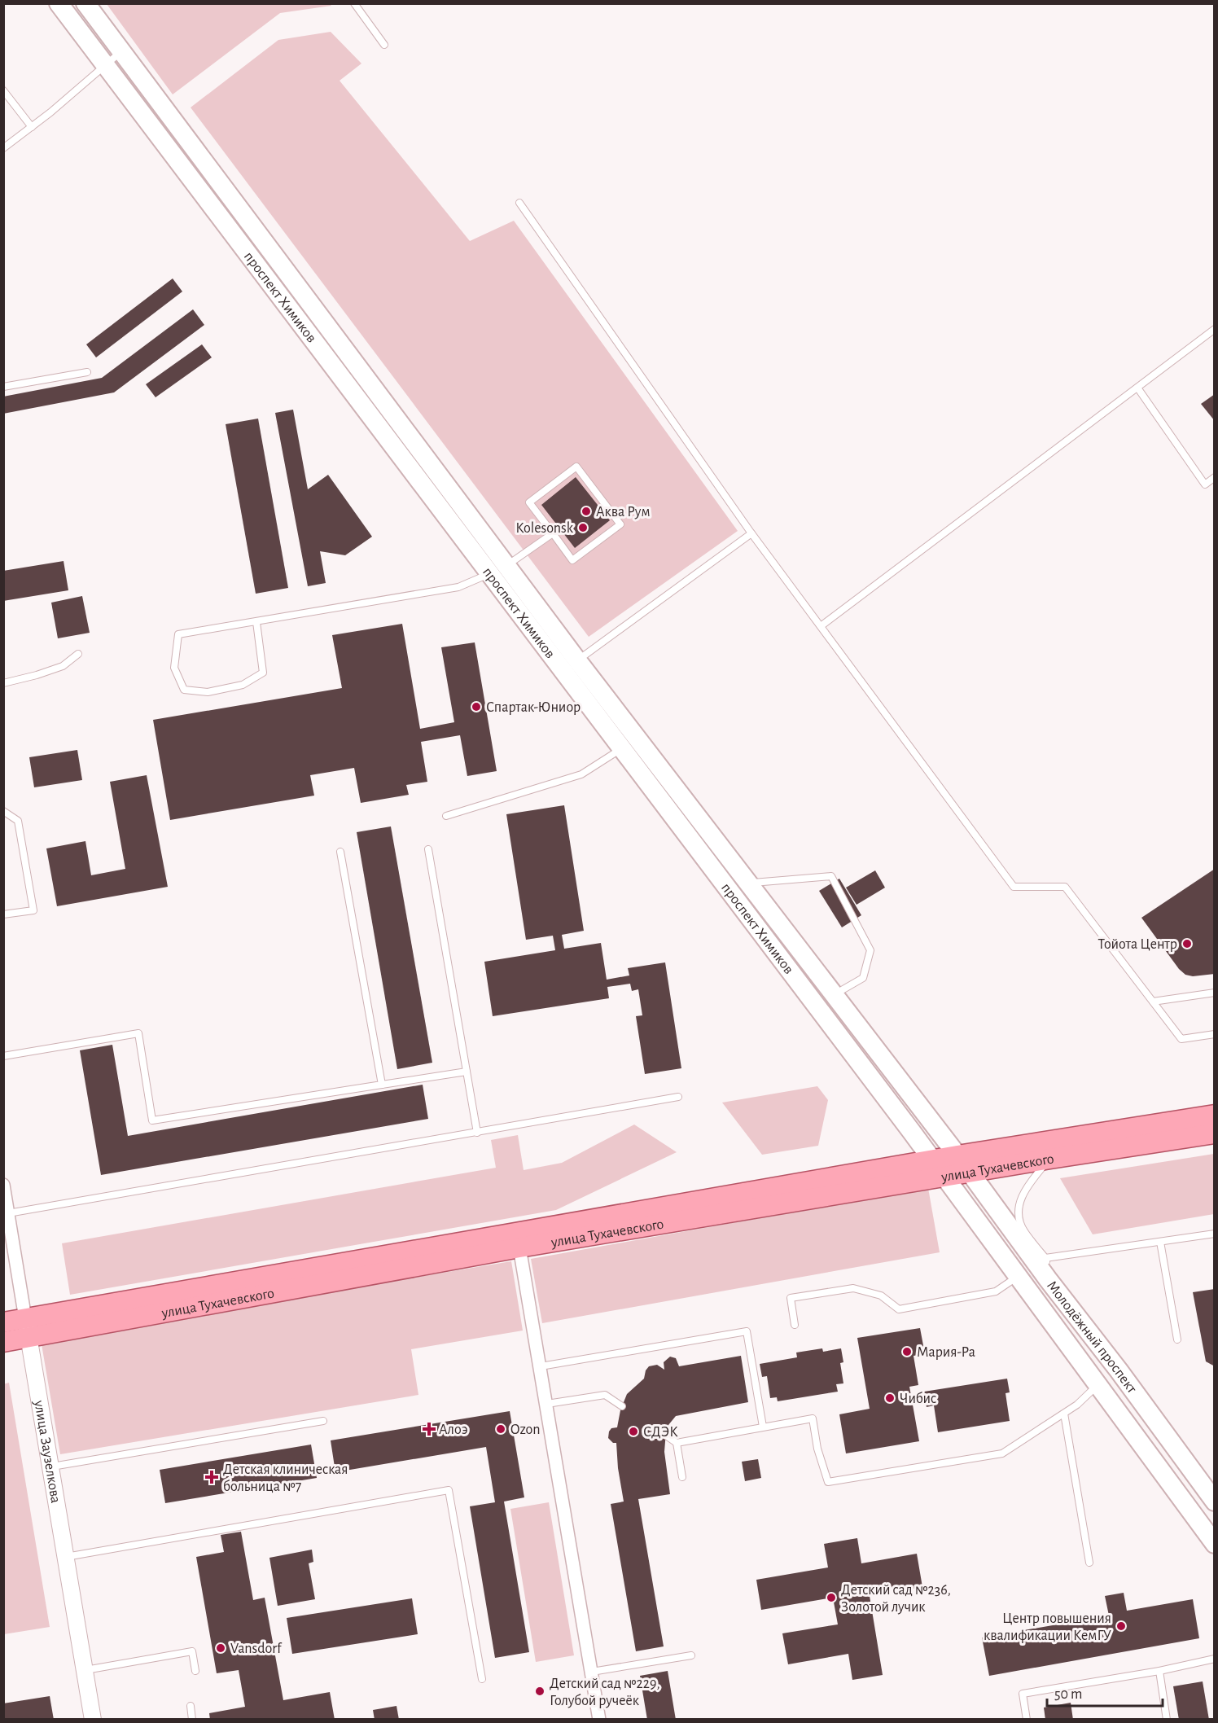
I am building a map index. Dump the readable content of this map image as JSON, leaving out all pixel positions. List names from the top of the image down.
{
  "streets": {
    "main road": ["проспект Химиков", "улица Тухачевского", "Молодёжный проспект"],
    "street": ["улица Заузелкова"]
  },
  "crossings": [
    ["проспект Химиков", "улица Тухачевского"],
    ["проспект Химиков", "Молодёжный проспект"],
    ["улица Тухачевского", "Молодёжный проспект"],
    ["улица Тухачевского", "улица Заузелкова"]
  ],
  "places": {
    "other": [
      "Аква Рум",
      "Kolesonsk",
      "Спартак-Юниор",
      "Тойота Центр",
      "Мария-Ра",
      "Чибис",
      "Ozon",
      "СДЭК",
      "Детский сад №236, Золотой лучик",
      "Центр повышения квалификации КемГУ",
      "Vansdorf",
      "Детский сад №229, Голубой ручеёк"
    ],
    "health": ["Алоэ", "Детская клиническая больница №7"]
  },
  "scale_bar": "50 m"
}
